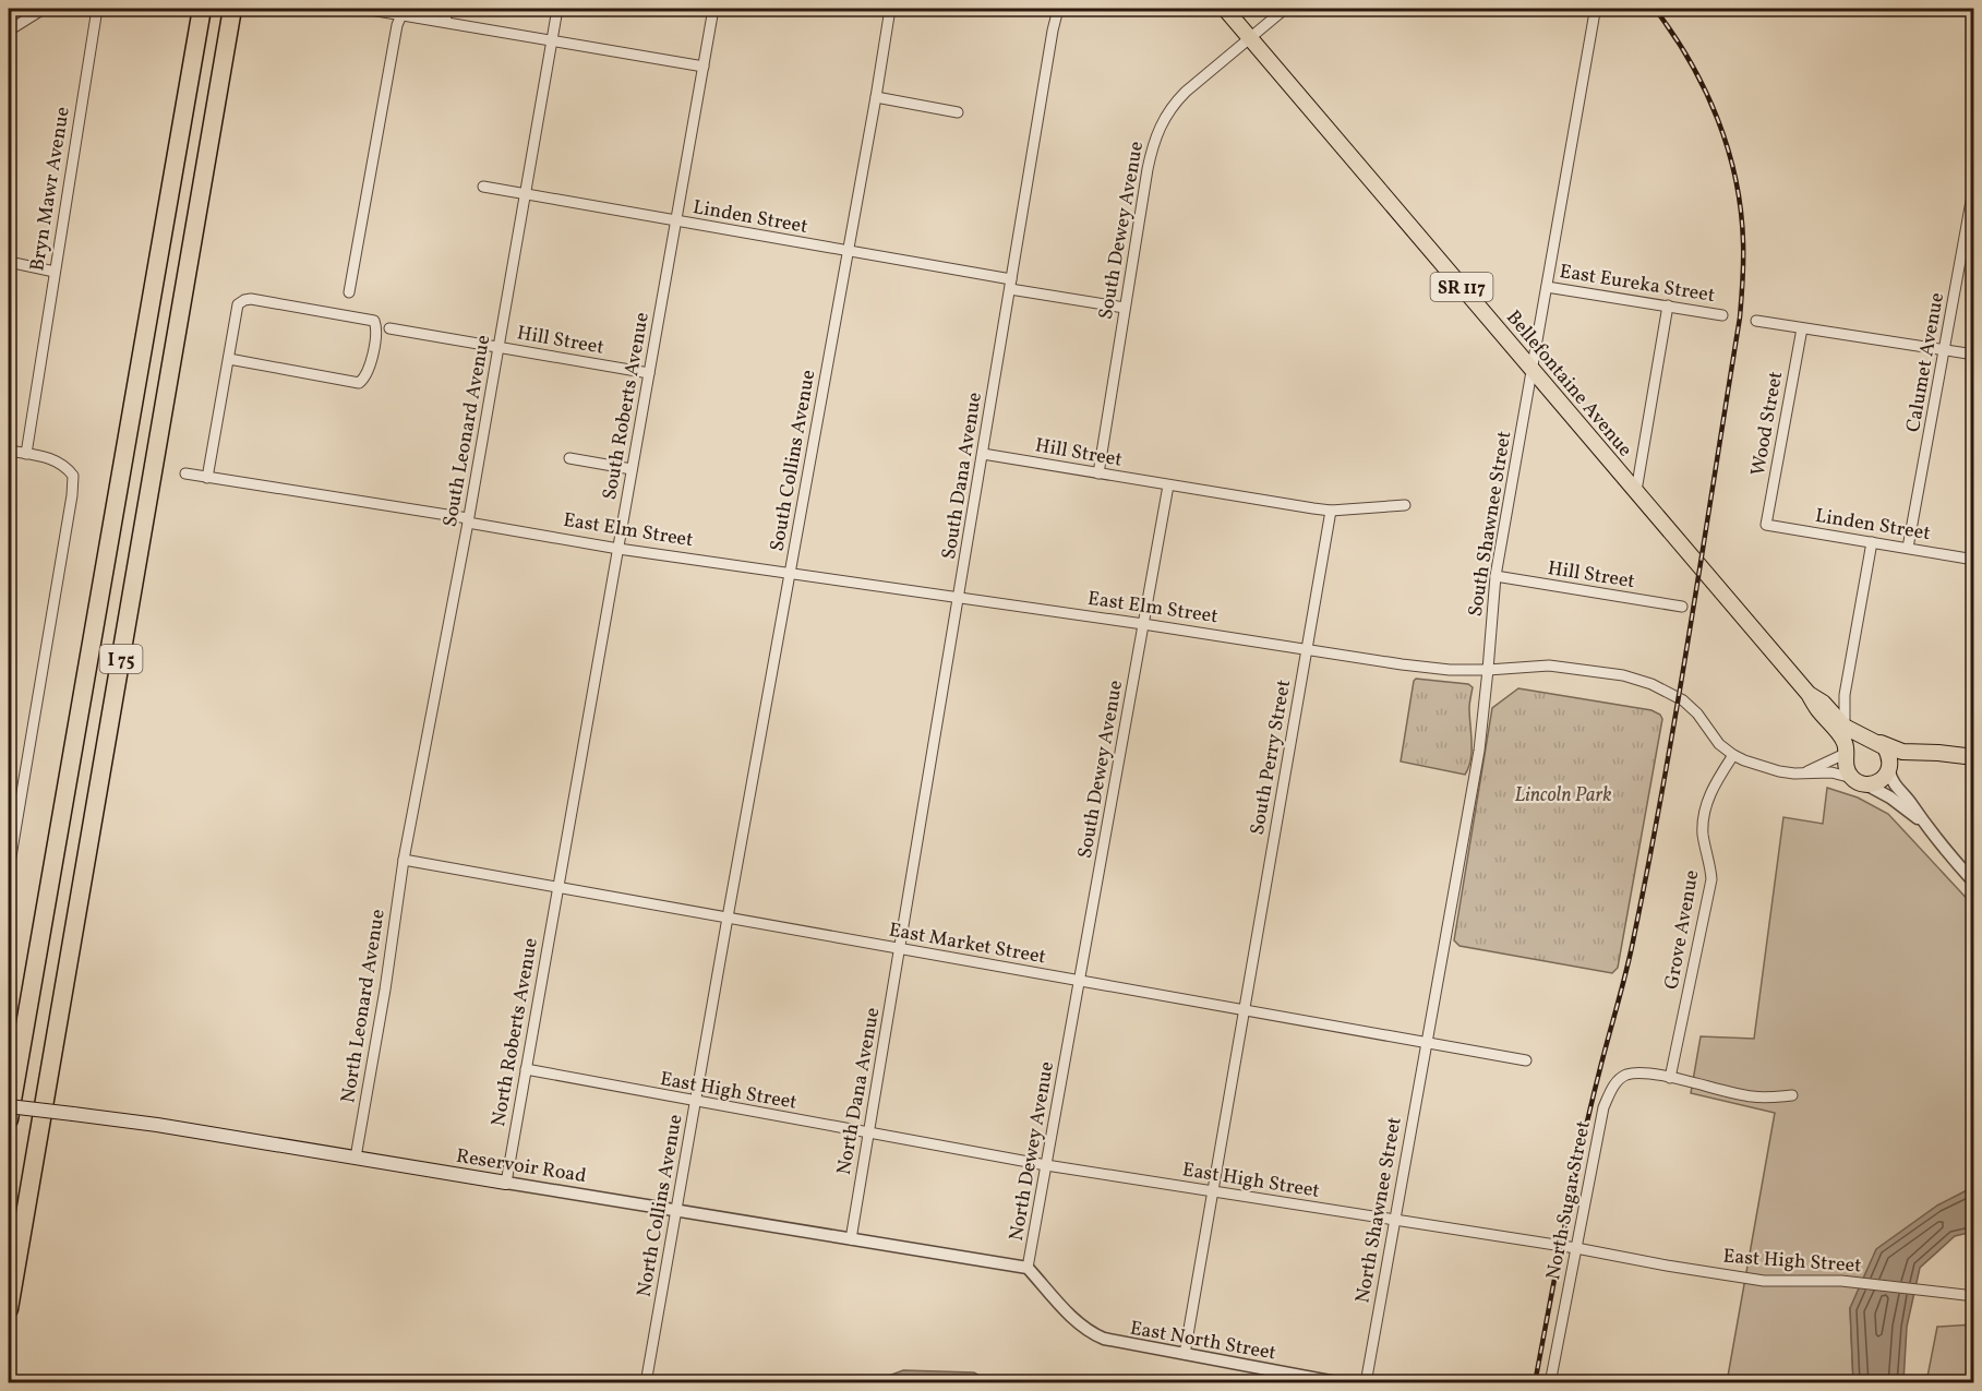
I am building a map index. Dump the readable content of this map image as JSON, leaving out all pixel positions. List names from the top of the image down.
{
  "streets": {
    "highway": ["I 75"],
    "main road": ["SR 117", "Bellefontaine Avenue", "Reservoir Road"],
    "street": [
      "Bryn Mawr Avenue",
      "Linden Street",
      "South Dewey Avenue",
      "East Eureka Street",
      "Hill Street",
      "Calumet Avenue",
      "South Roberts Avenue",
      "Wood Street",
      "South Leonard Avenue",
      "South Collins Avenue",
      "South Dana Avenue",
      "South Shawnee Street",
      "East Elm Street",
      "South Perry Street",
      "Grove Avenue",
      "East Market Street",
      "North Leonard Avenue",
      "North Roberts Avenue",
      "East High Street",
      "North Dana Avenue",
      "North Dewey Avenue",
      "North Sugar Street",
      "North Collins Avenue",
      "North Shawnee Street",
      "East North Street"
    ]
  },
  "crossings": [
    ["Linden Street", "South Dewey Avenue"],
    ["Linden Street", "Calumet Avenue"],
    ["Linden Street", "South Roberts Avenue"],
    ["Linden Street", "Wood Street"],
    ["Linden Street", "South Leonard Avenue"],
    ["Linden Street", "South Collins Avenue"],
    ["Linden Street", "South Dana Avenue"],
    ["South Dewey Avenue", "Hill Street"],
    ["South Dewey Avenue", "Bellefontaine Avenue"],
    ["South Dewey Avenue", "East Elm Street"],
    ["South Dewey Avenue", "East Market Street"],
    ["South Dewey Avenue", "North Dewey Avenue"],
    ["East Eureka Street", "South Shawnee Street"],
    ["SR 117", "Bellefontaine Avenue"],
    ["SR 117", "East Elm Street"],
    ["Hill Street", "South Roberts Avenue"],
    ["Hill Street", "South Leonard Avenue"],
    ["Hill Street", "South Dana Avenue"],
    ["Hill Street", "South Shawnee Street"],
    ["Hill Street", "South Perry Street"],
    ["Bellefontaine Avenue", "South Shawnee Street"],
    ["Bellefontaine Avenue", "East Elm Street"],
    ["South Roberts Avenue", "East Elm Street"],
    ["South Roberts Avenue", "East Market Street"],
    ["South Roberts Avenue", "North Roberts Avenue"],
    ["South Leonard Avenue", "East Elm Street"],
    ["South Leonard Avenue", "East Market Street"],
    ["South Leonard Avenue", "North Leonard Avenue"],
    ["South Collins Avenue", "East Elm Street"],
    ["South Collins Avenue", "East Market Street"],
    ["South Collins Avenue", "North Collins Avenue"],
    ["South Dana Avenue", "East Elm Street"],
    ["South Dana Avenue", "East Market Street"],
    ["South Dana Avenue", "North Dana Avenue"],
    ["South Shawnee Street", "East Elm Street"],
    ["South Shawnee Street", "East Market Street"],
    ["South Shawnee Street", "North Shawnee Street"],
    ["East Elm Street", "South Perry Street"],
    ["East Elm Street", "Grove Avenue"],
    ["South Perry Street", "East Market Street"],
    ["South Perry Street", "East High Street"],
    ["South Perry Street", "East North Street"],
    ["Grove Avenue", "North Sugar Street"],
    ["East Market Street", "North Leonard Avenue"],
    ["East Market Street", "North Roberts Avenue"],
    ["East Market Street", "North Dana Avenue"],
    ["East Market Street", "North Dewey Avenue"],
    ["East Market Street", "North Collins Avenue"],
    ["East Market Street", "North Shawnee Street"],
    ["North Leonard Avenue", "Reservoir Road"],
    ["North Roberts Avenue", "East High Street"],
    ["North Roberts Avenue", "Reservoir Road"],
    ["East High Street", "North Dana Avenue"],
    ["East High Street", "North Dewey Avenue"],
    ["East High Street", "North Sugar Street"],
    ["East High Street", "North Collins Avenue"],
    ["East High Street", "North Shawnee Street"],
    ["North Dana Avenue", "Reservoir Road"],
    ["North Dewey Avenue", "Reservoir Road"],
    ["North Dewey Avenue", "East North Street"],
    ["Reservoir Road", "North Collins Avenue"]
  ],
  "parks": ["Lincoln Park"]
}
